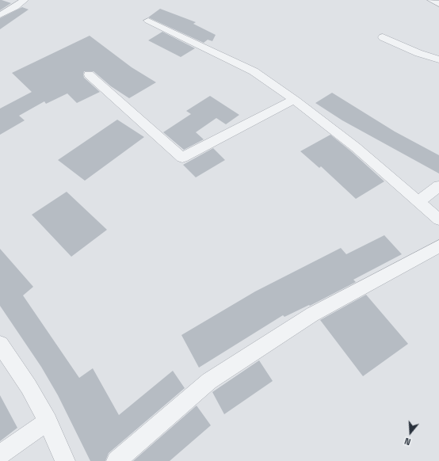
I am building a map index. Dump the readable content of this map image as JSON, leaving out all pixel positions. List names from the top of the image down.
{
  "north": "bottom"
}
